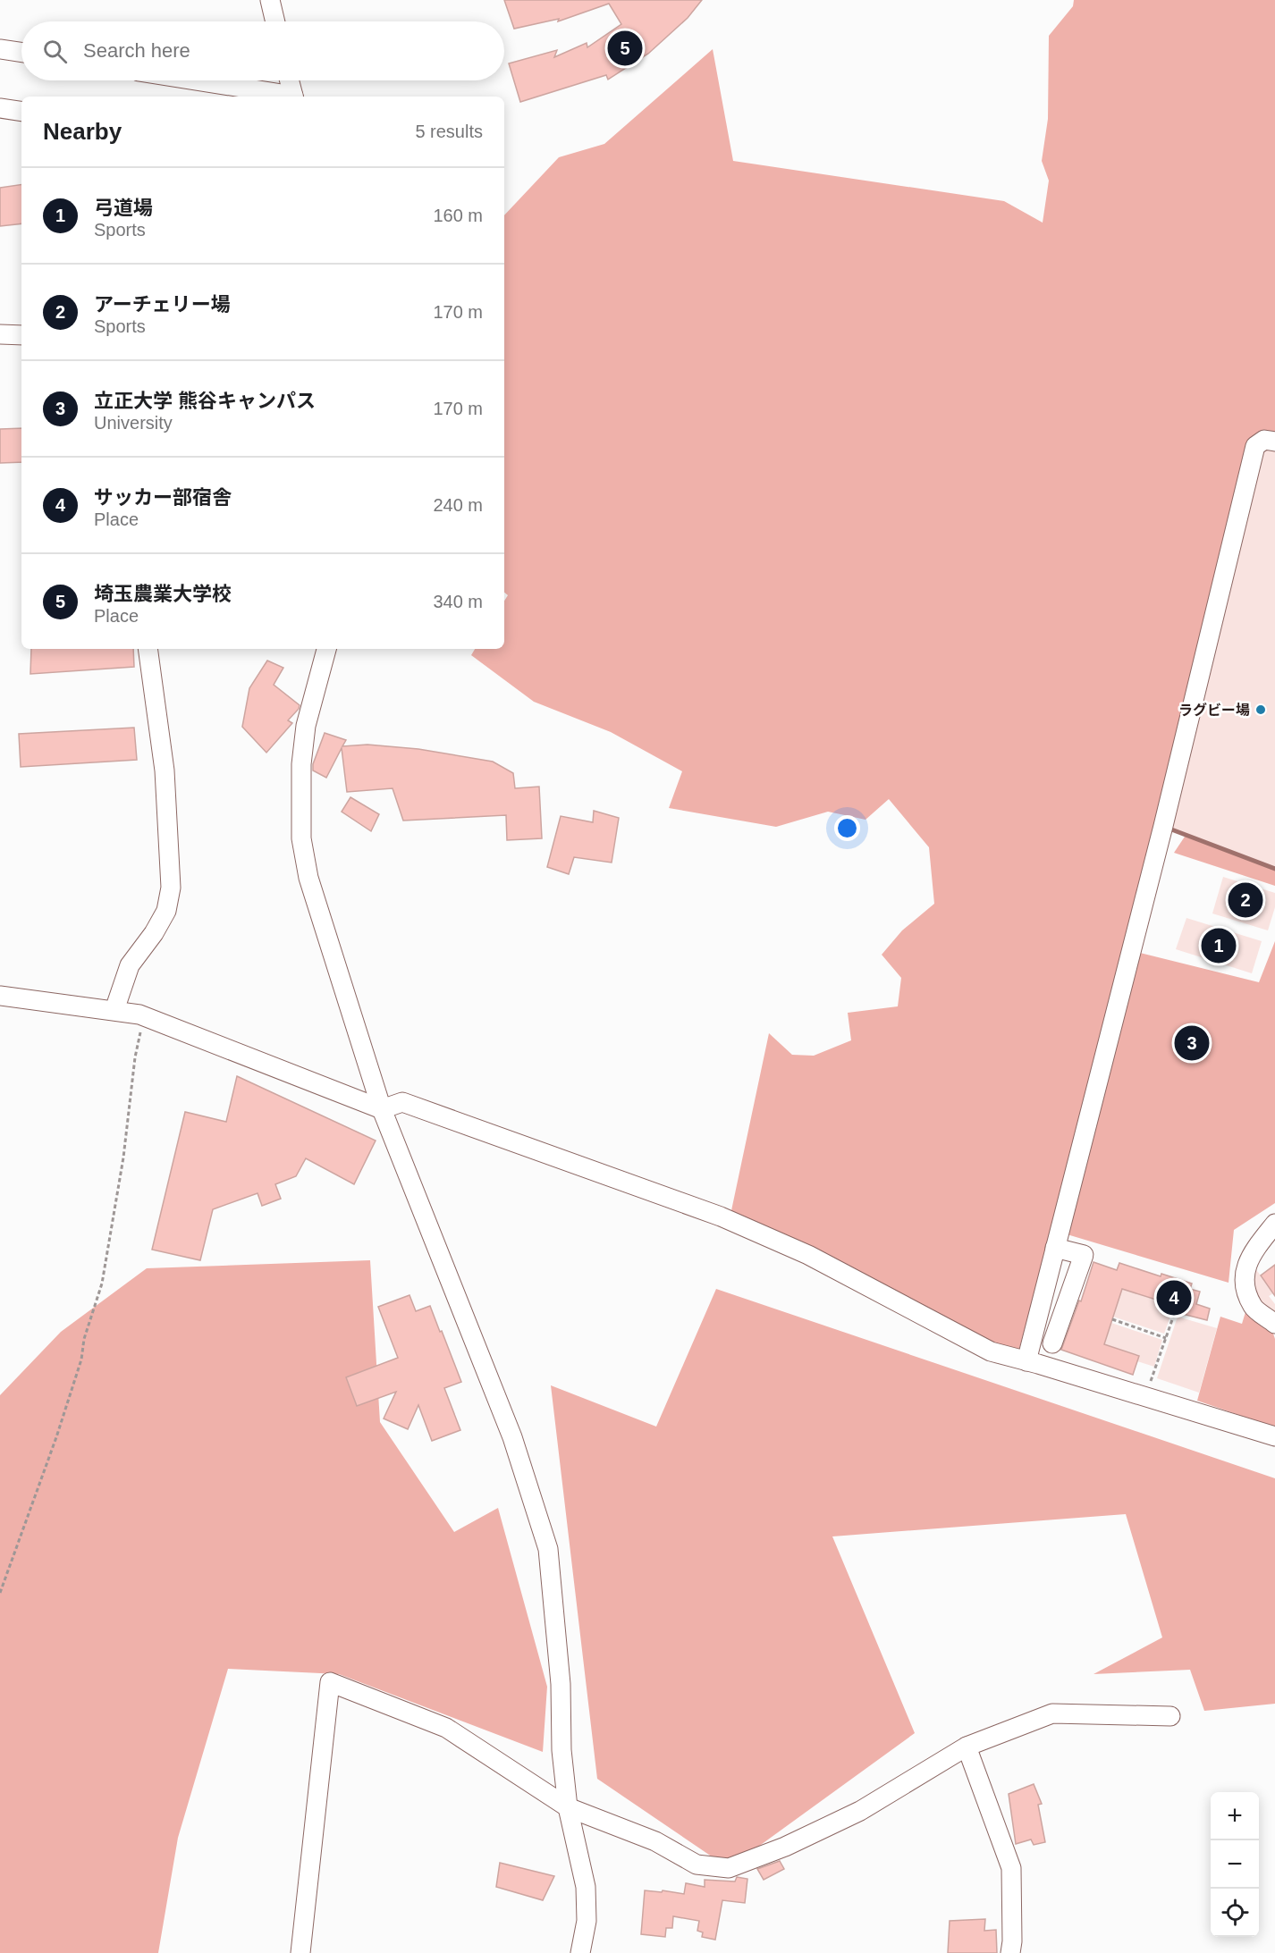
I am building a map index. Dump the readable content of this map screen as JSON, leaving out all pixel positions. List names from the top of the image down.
{
  "places": ["ラグビー場"],
  "page": {
    "search": "Search here",
    "pins": [
      "5",
      "2",
      "1",
      "3",
      "4"
    ],
    "heading": ["Nearby", "5 results"],
    "list": [
      {
        "mark": "1",
        "name": "弓道場",
        "note": "Sports",
        "value": "160 m"
      },
      {
        "mark": "2",
        "name": "アーチェリー場",
        "note": "Sports",
        "value": "170 m"
      },
      {
        "mark": "3",
        "name": "立正大学 熊谷キャンパス",
        "note": "University",
        "value": "170 m"
      },
      {
        "mark": "4",
        "name": "サッカー部宿舎",
        "note": "Place",
        "value": "240 m"
      },
      {
        "mark": "5",
        "name": "埼玉農業大学校",
        "note": "Place",
        "value": "340 m"
      }
    ],
    "map_buttons": ["+", "−"]
  }
}
